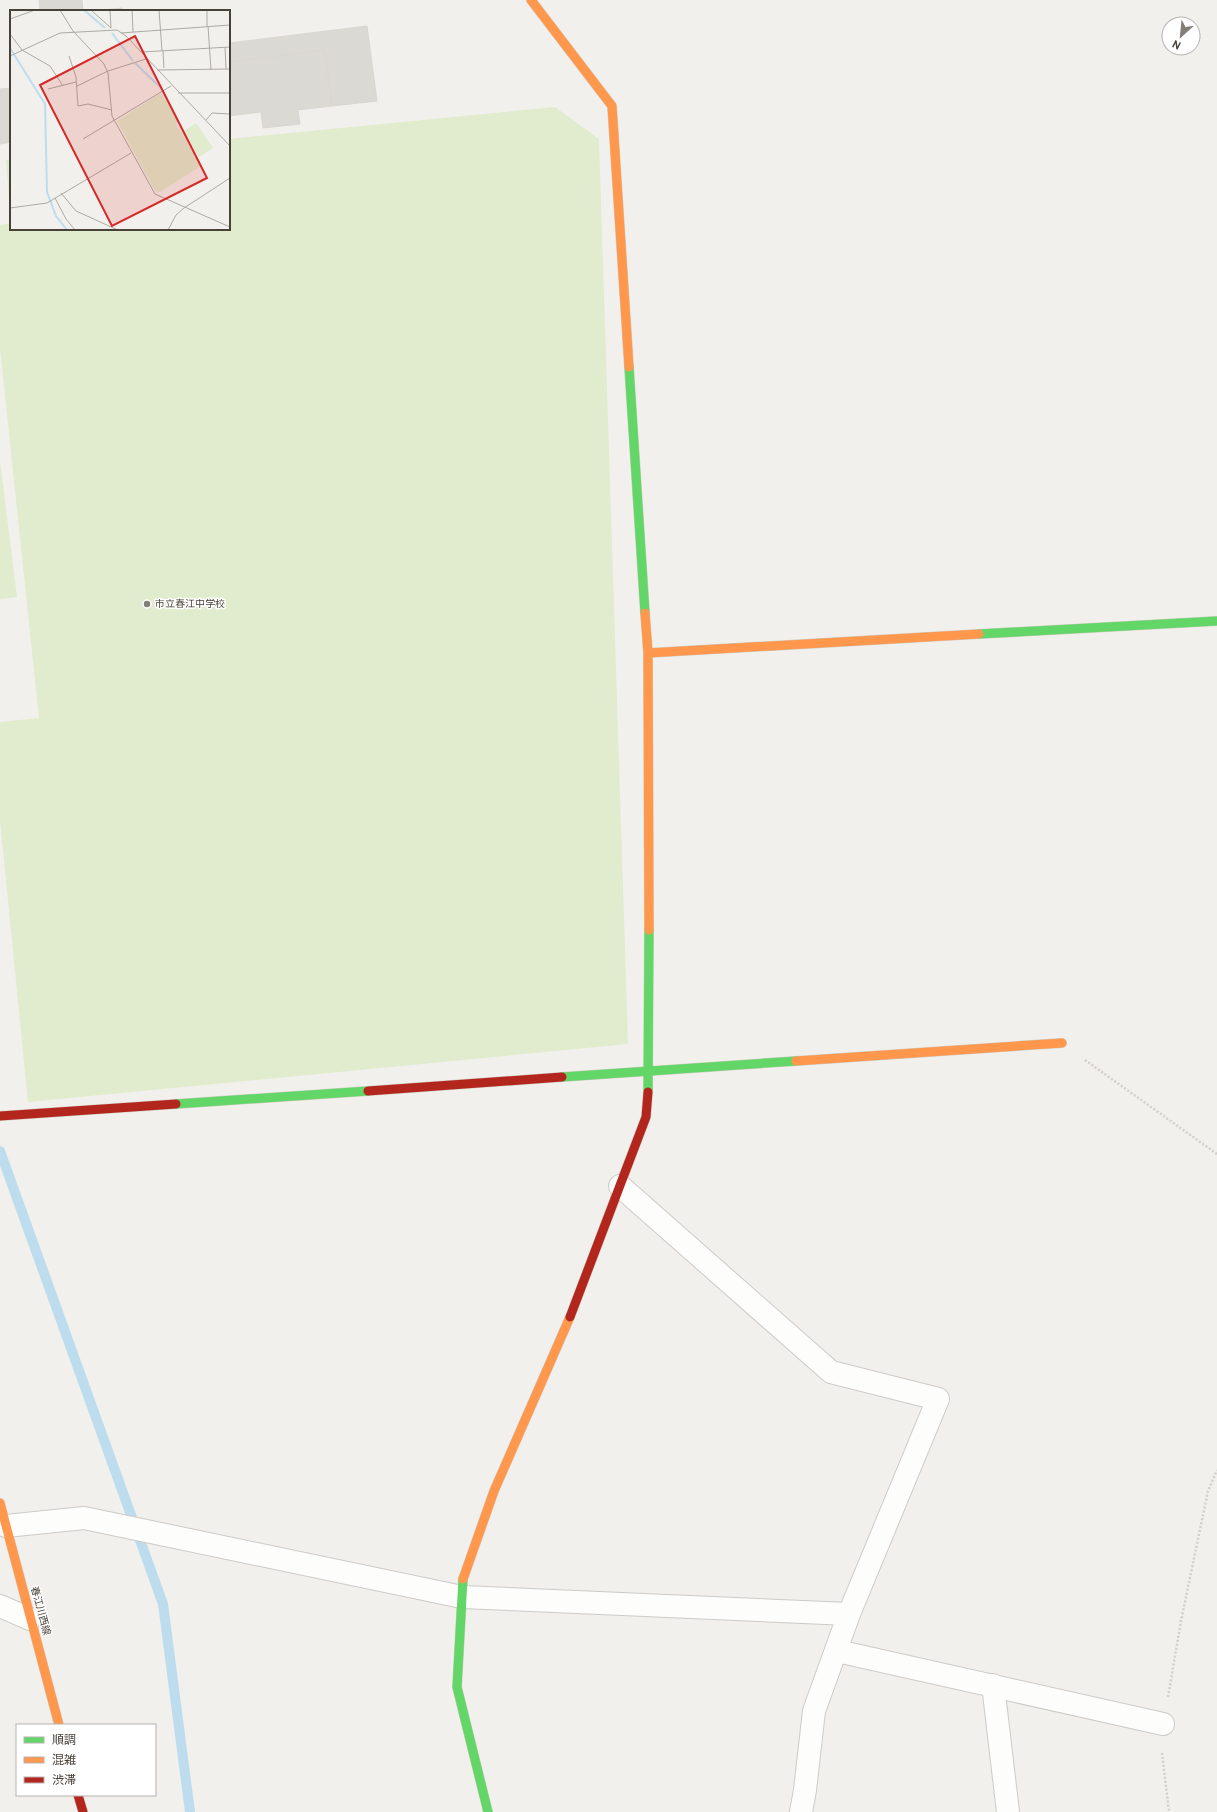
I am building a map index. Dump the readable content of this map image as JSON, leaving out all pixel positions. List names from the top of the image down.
{
  "streets": {
    "street": ["春江川西線"]
  },
  "places": ["市立春江中学校"],
  "legend": ["順調", "混雑", "渋滞"],
  "north": "bottom left"
}
